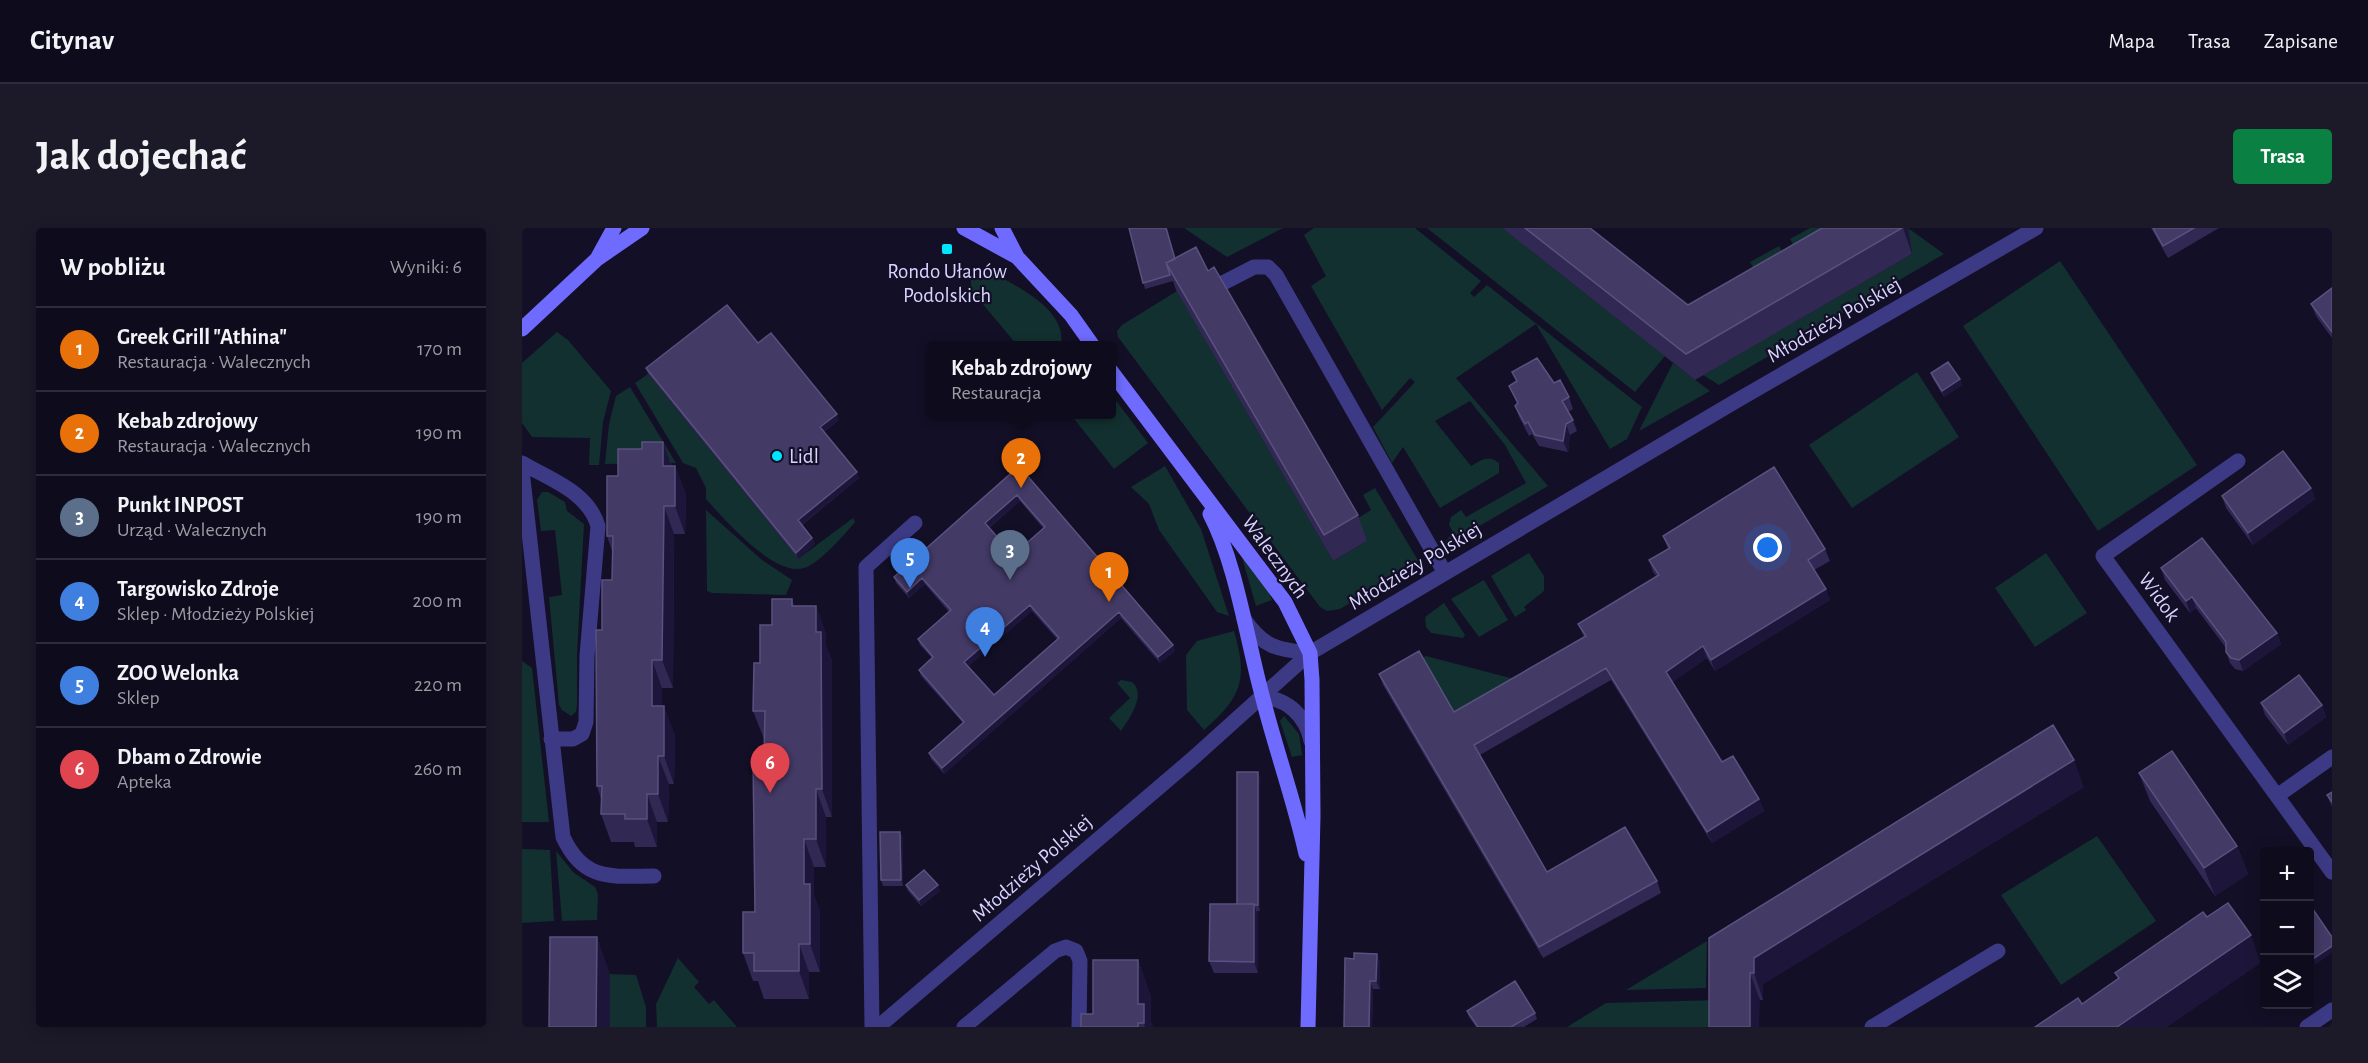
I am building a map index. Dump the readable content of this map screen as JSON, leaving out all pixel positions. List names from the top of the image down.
{
  "streets": {
    "street": ["Młodzieży Polskiej", "Walecznych", "Widok"]
  },
  "crossings": [
    ["Młodzieży Polskiej", "Walecznych"]
  ],
  "places": {
    "transit": ["Rondo Ułanów Podolskich"],
    "other": ["Lidl"]
  },
  "page": {
    "header": "Citynav",
    "nav": ["Mapa", "Trasa", "Zapisane"],
    "buttons": "Trasa",
    "title": "Jak dojechać",
    "heading": ["W pobliżu", "Wyniki: 6"],
    "list": [
      {
        "mark": "1",
        "name": "Greek Grill \"Athina\"",
        "note": "Restauracja · Walecznych",
        "value": "170 m"
      },
      {
        "mark": "2",
        "name": "Kebab zdrojowy",
        "note": "Restauracja · Walecznych",
        "value": "190 m"
      },
      {
        "mark": "3",
        "name": "Punkt INPOST",
        "note": "Urząd · Walecznych",
        "value": "190 m"
      },
      {
        "mark": "4",
        "name": "Targowisko Zdroje",
        "note": "Sklep · Młodzieży Polskiej",
        "value": "200 m"
      },
      {
        "mark": "5",
        "name": "ZOO Welonka",
        "note": "Sklep",
        "value": "220 m"
      },
      {
        "mark": "6",
        "name": "Dbam o Zdrowie",
        "note": "Apteka",
        "value": "260 m"
      }
    ],
    "popup": ["Kebab zdrojowy", "Restauracja"],
    "pins": [
      "2",
      "3",
      "5",
      "1",
      "4",
      "6"
    ],
    "map_buttons": ["+", "−"]
  }
}
